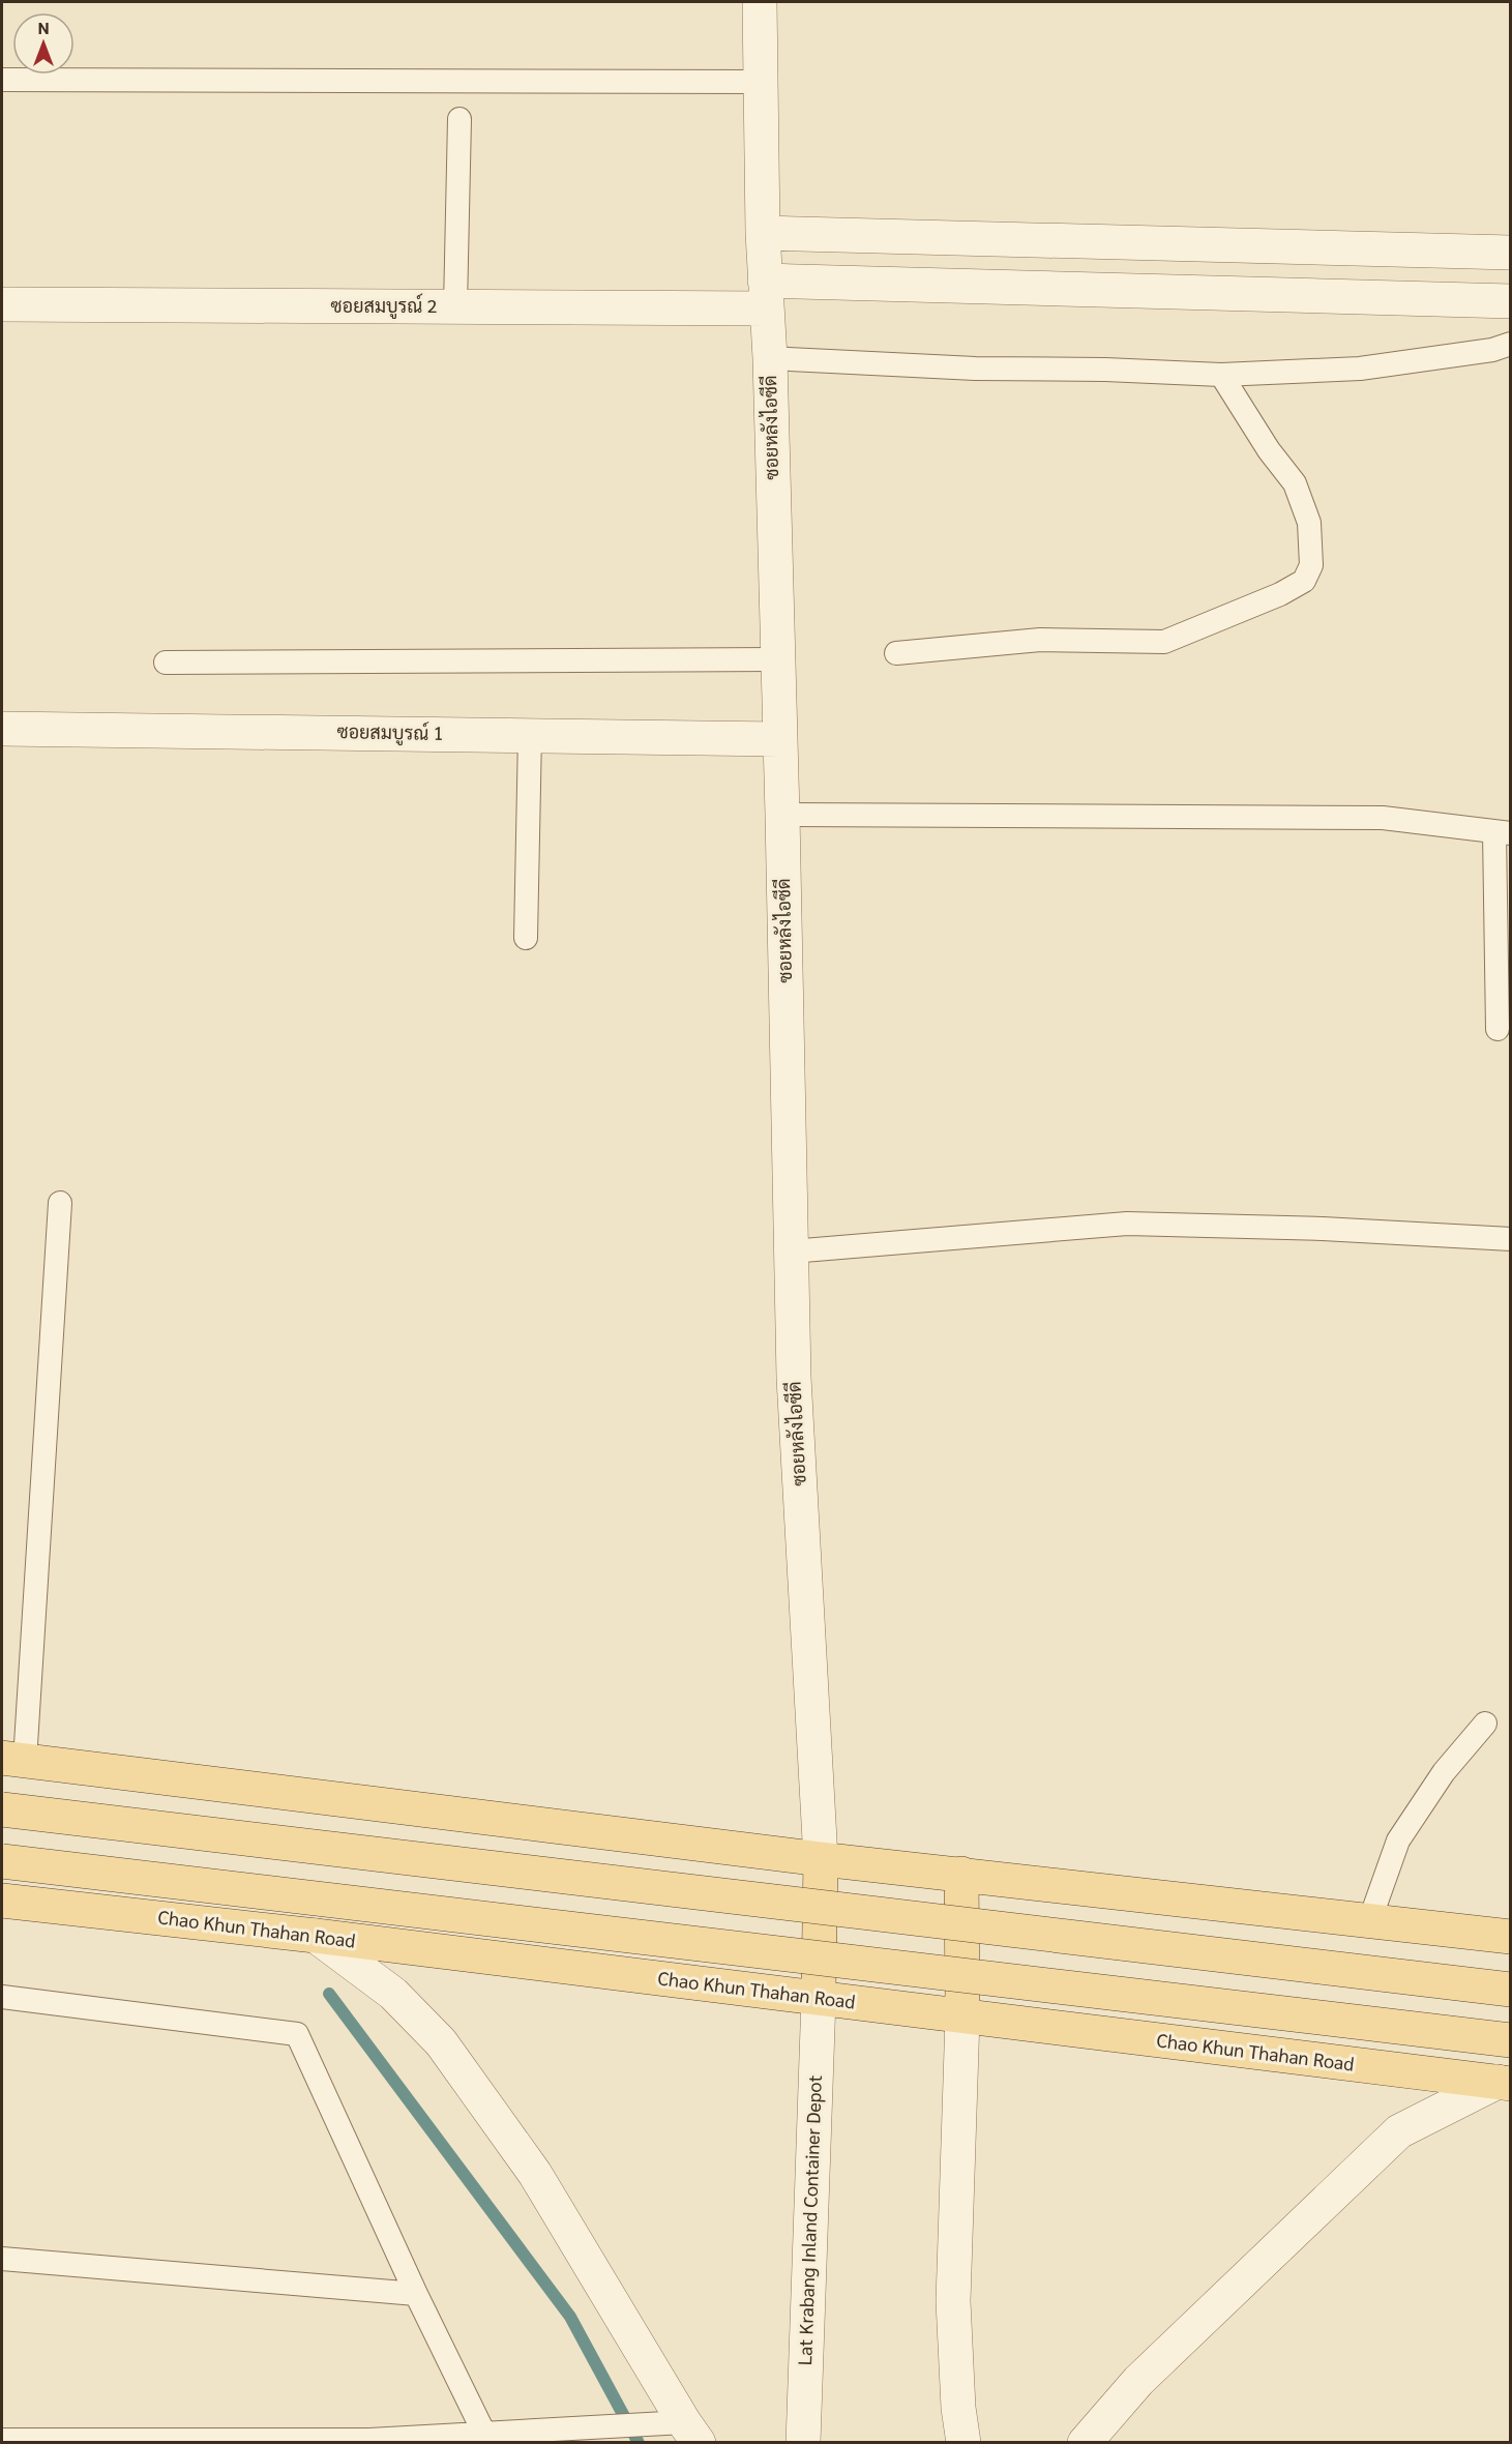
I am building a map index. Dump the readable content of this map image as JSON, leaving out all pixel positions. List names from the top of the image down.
{
  "streets": {
    "main road": ["Chao Khun Thahan Road"],
    "street": [
      "ซอยสมบูรณ์ 2",
      "ซอยหลังไอซีดี",
      "ซอยสมบูรณ์ 1",
      "Lat Krabang Inland Container Depot"
    ]
  },
  "crossings": [
    ["ซอยสมบูรณ์ 2", "ซอยหลังไอซีดี"],
    ["ซอยหลังไอซีดี", "ซอยสมบูรณ์ 1"],
    ["Chao Khun Thahan Road", "Lat Krabang Inland Container Depot"]
  ],
  "north": "top"
}
